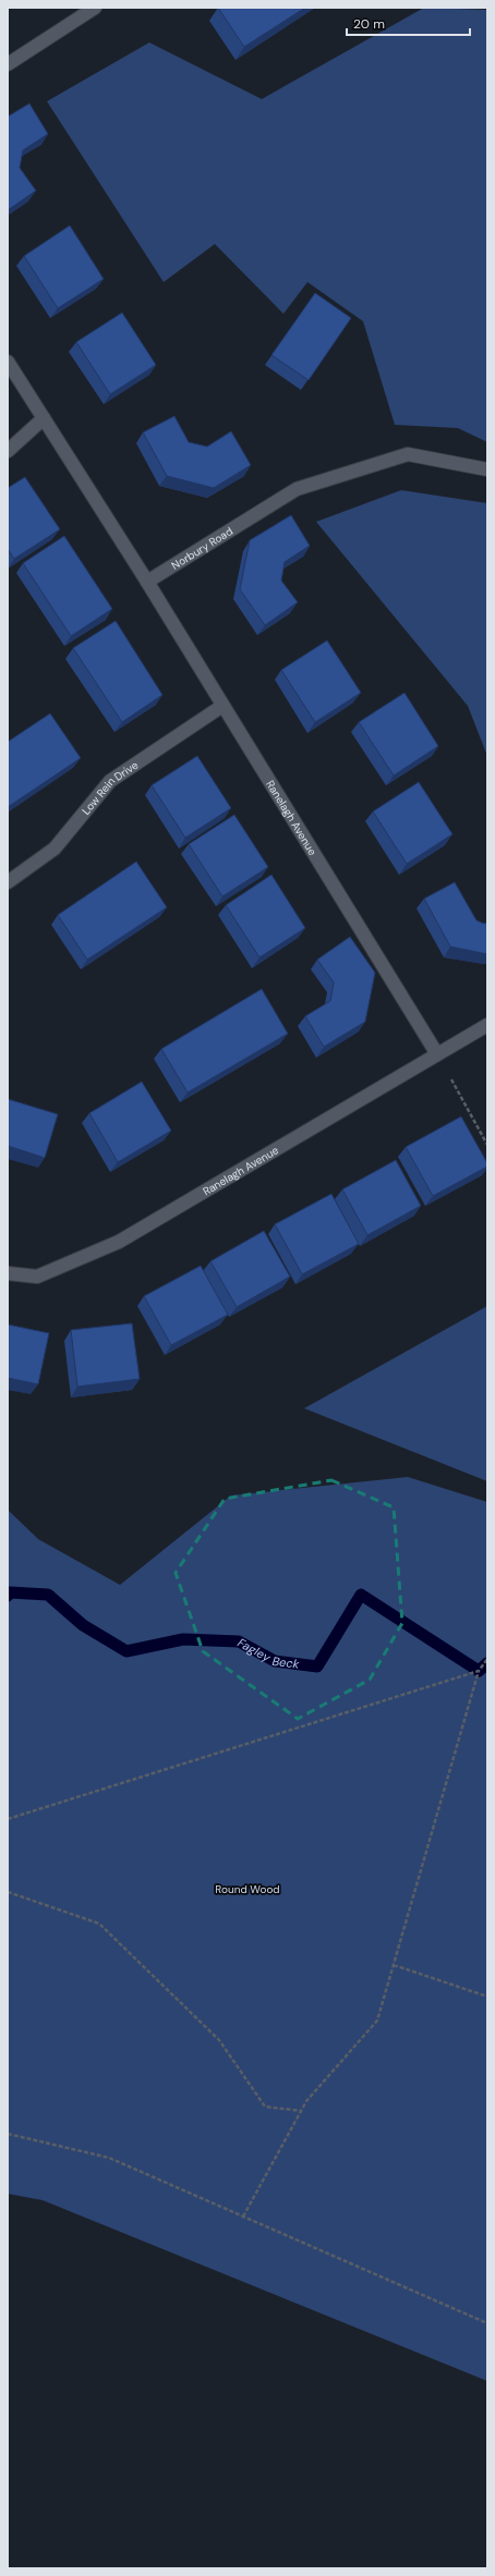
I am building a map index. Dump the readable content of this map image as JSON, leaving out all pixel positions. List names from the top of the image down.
{
  "streets": {
    "street": ["Norbury Road", "Low Rein Drive", "Ranelagh Avenue"]
  },
  "crossings": [
    ["Norbury Road", "Ranelagh Avenue"],
    ["Low Rein Drive", "Ranelagh Avenue"]
  ],
  "water": ["Fagley Beck"],
  "parks": ["Round Wood"],
  "scale_bar": "20 m"
}
